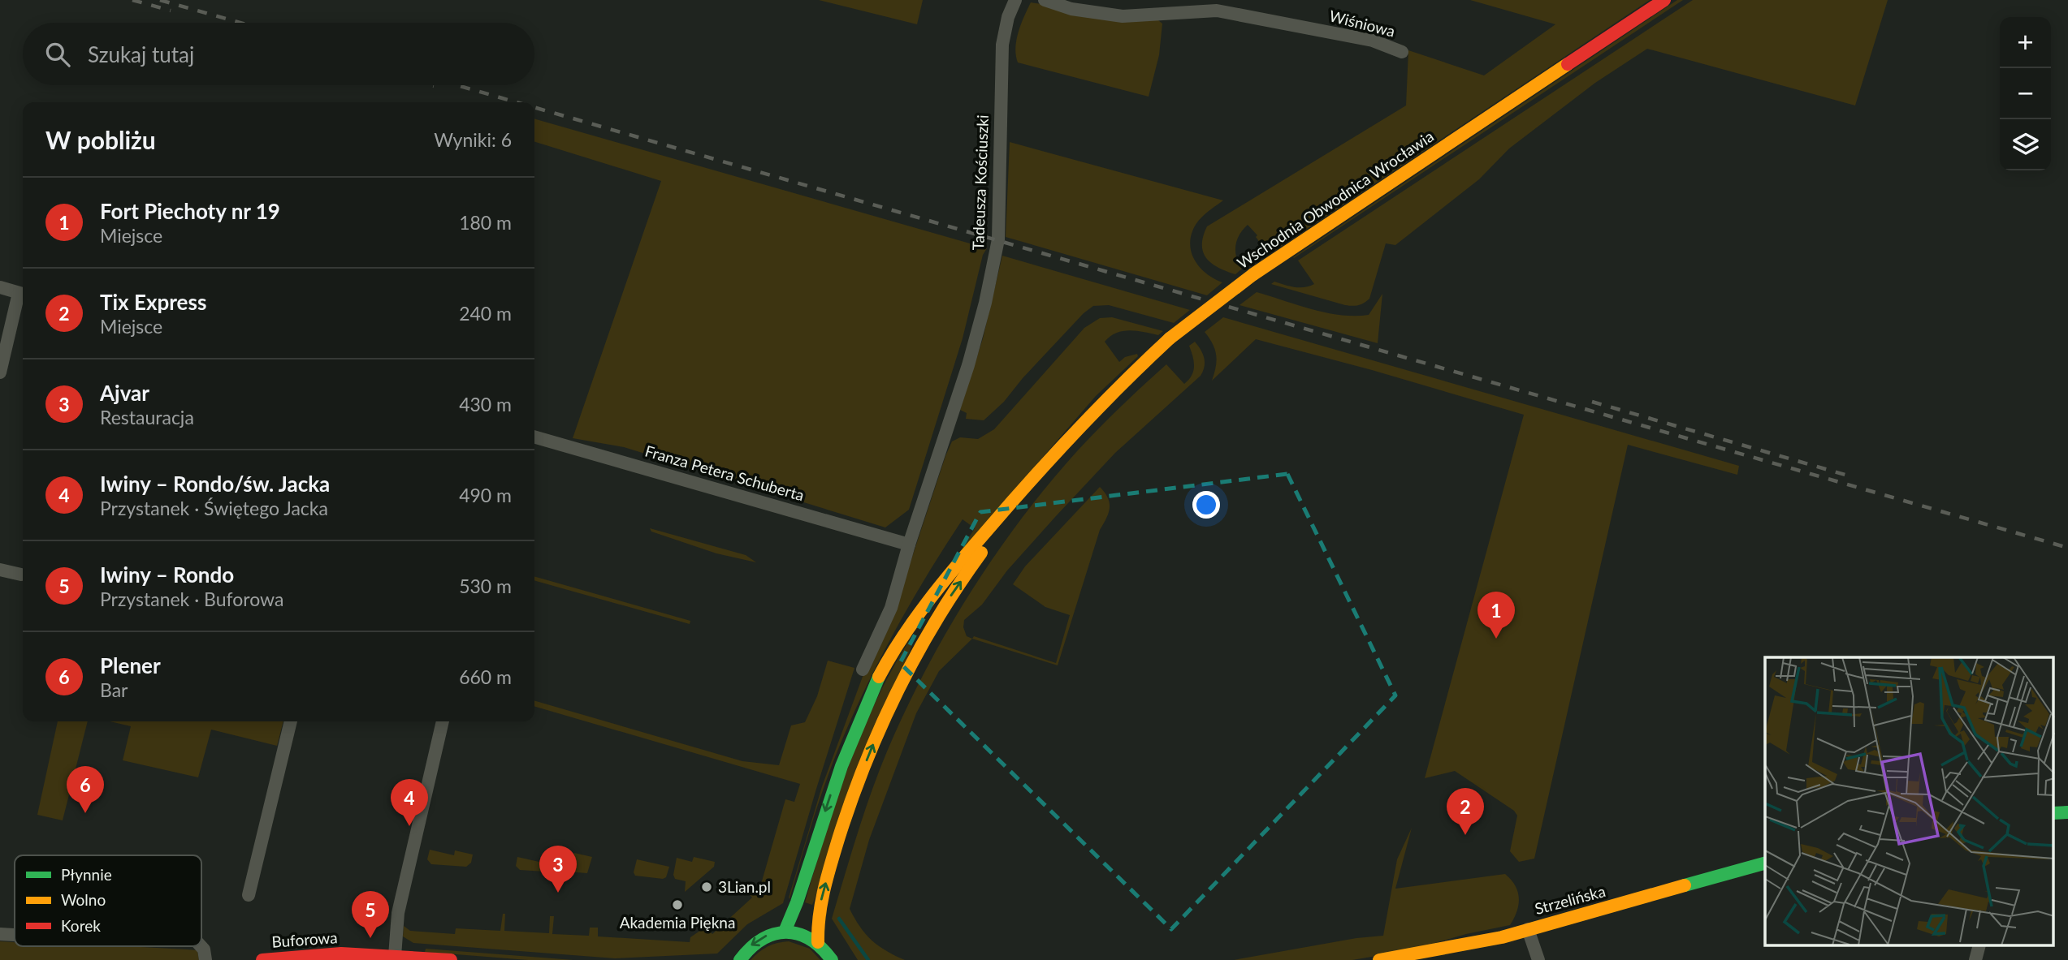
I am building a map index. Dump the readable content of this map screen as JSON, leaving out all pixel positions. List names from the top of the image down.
{
  "streets": {
    "main road": ["Wschodnia Obwodnica Wrocławia", "Strzelińska", "Buforowa"],
    "street": ["Wiśniowa", "Tadeusza Kościuszki", "Franza Petera Schuberta"]
  },
  "crossings": [
    ["Tadeusza Kościuszki", "Franza Petera Schuberta"]
  ],
  "places": ["3Lian.pl", "Akademia Piękna"],
  "legend": ["Płynnie", "Wolno", "Korek"],
  "page": {
    "map_buttons": ["+", "−"],
    "search": "Szukaj tutaj",
    "heading": ["W pobliżu", "Wyniki: 6"],
    "list": [
      {
        "mark": "1",
        "name": "Fort Piechoty nr 19",
        "note": "Miejsce",
        "value": "180 m"
      },
      {
        "mark": "2",
        "name": "Tix Express",
        "note": "Miejsce",
        "value": "240 m"
      },
      {
        "mark": "3",
        "name": "Ajvar",
        "note": "Restauracja",
        "value": "430 m"
      },
      {
        "mark": "4",
        "name": "Iwiny – Rondo/św. Jacka",
        "note": "Przystanek · Świętego Jacka",
        "value": "490 m"
      },
      {
        "mark": "5",
        "name": "Iwiny – Rondo",
        "note": "Przystanek · Buforowa",
        "value": "530 m"
      },
      {
        "mark": "6",
        "name": "Plener",
        "note": "Bar",
        "value": "660 m"
      }
    ],
    "pins": [
      "1",
      "6",
      "4",
      "2",
      "3",
      "5"
    ]
  }
}
